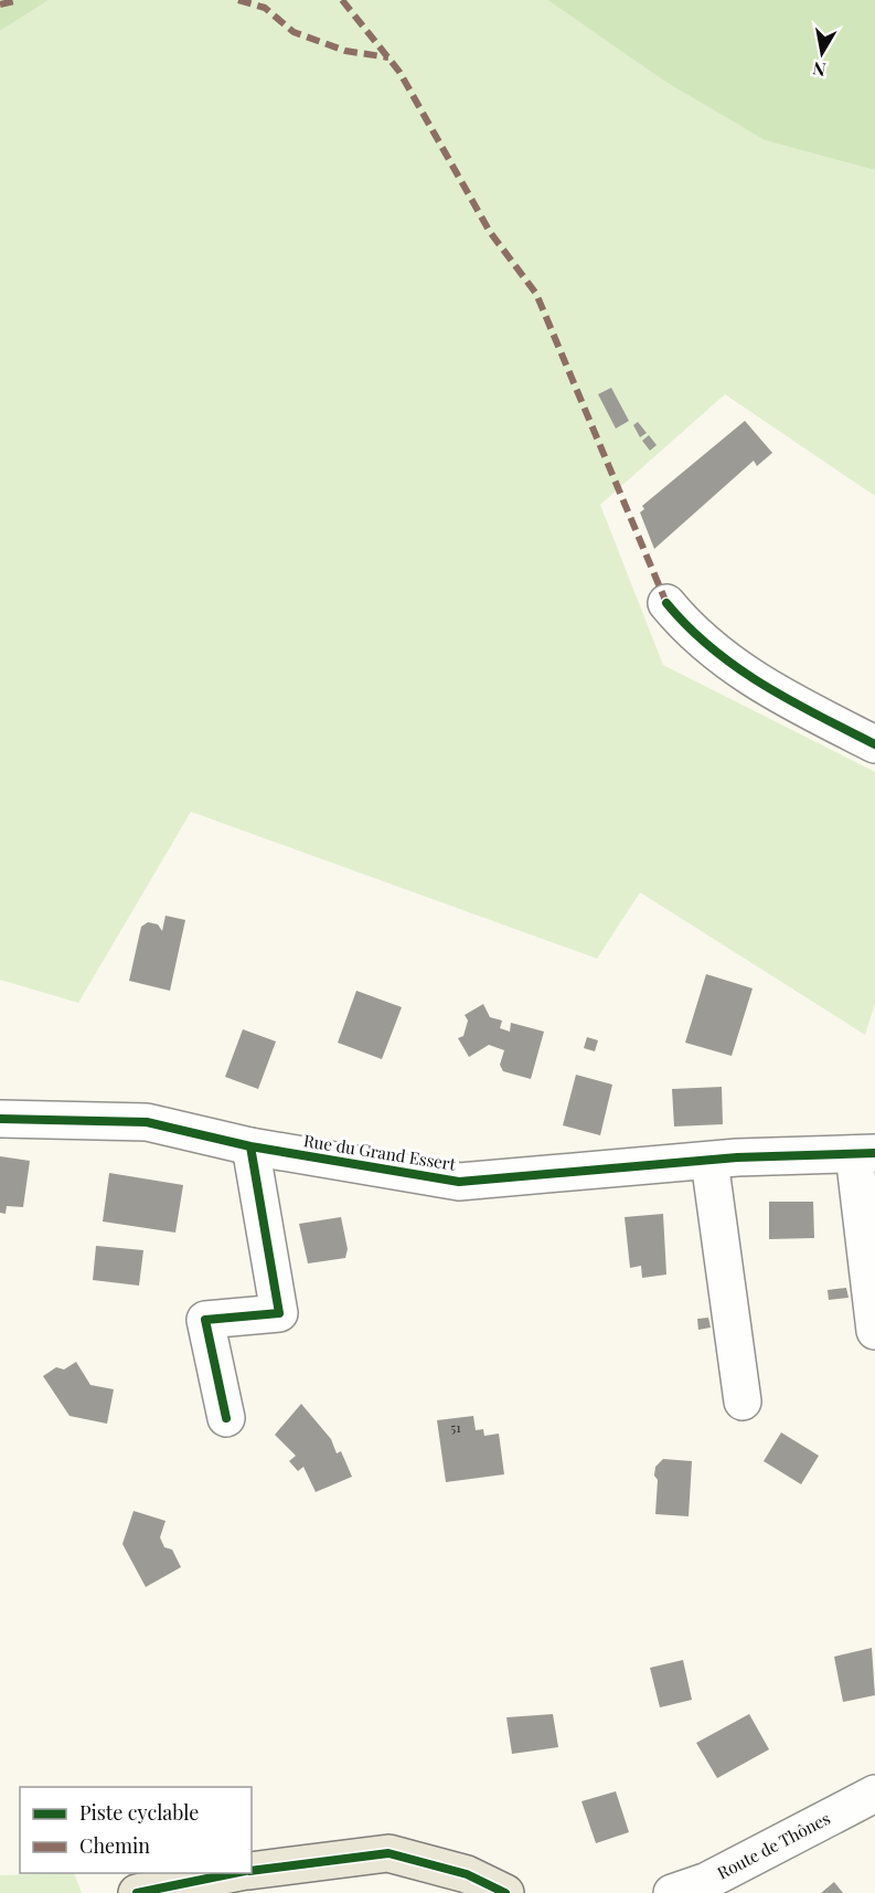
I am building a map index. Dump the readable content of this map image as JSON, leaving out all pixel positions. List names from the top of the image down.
{
  "streets": {
    "street": ["Rue du Grand Essert", "Route de Thônes"]
  },
  "house_numbers": ["51"],
  "legend": ["Piste cyclable", "Chemin"],
  "north": "bottom"
}
